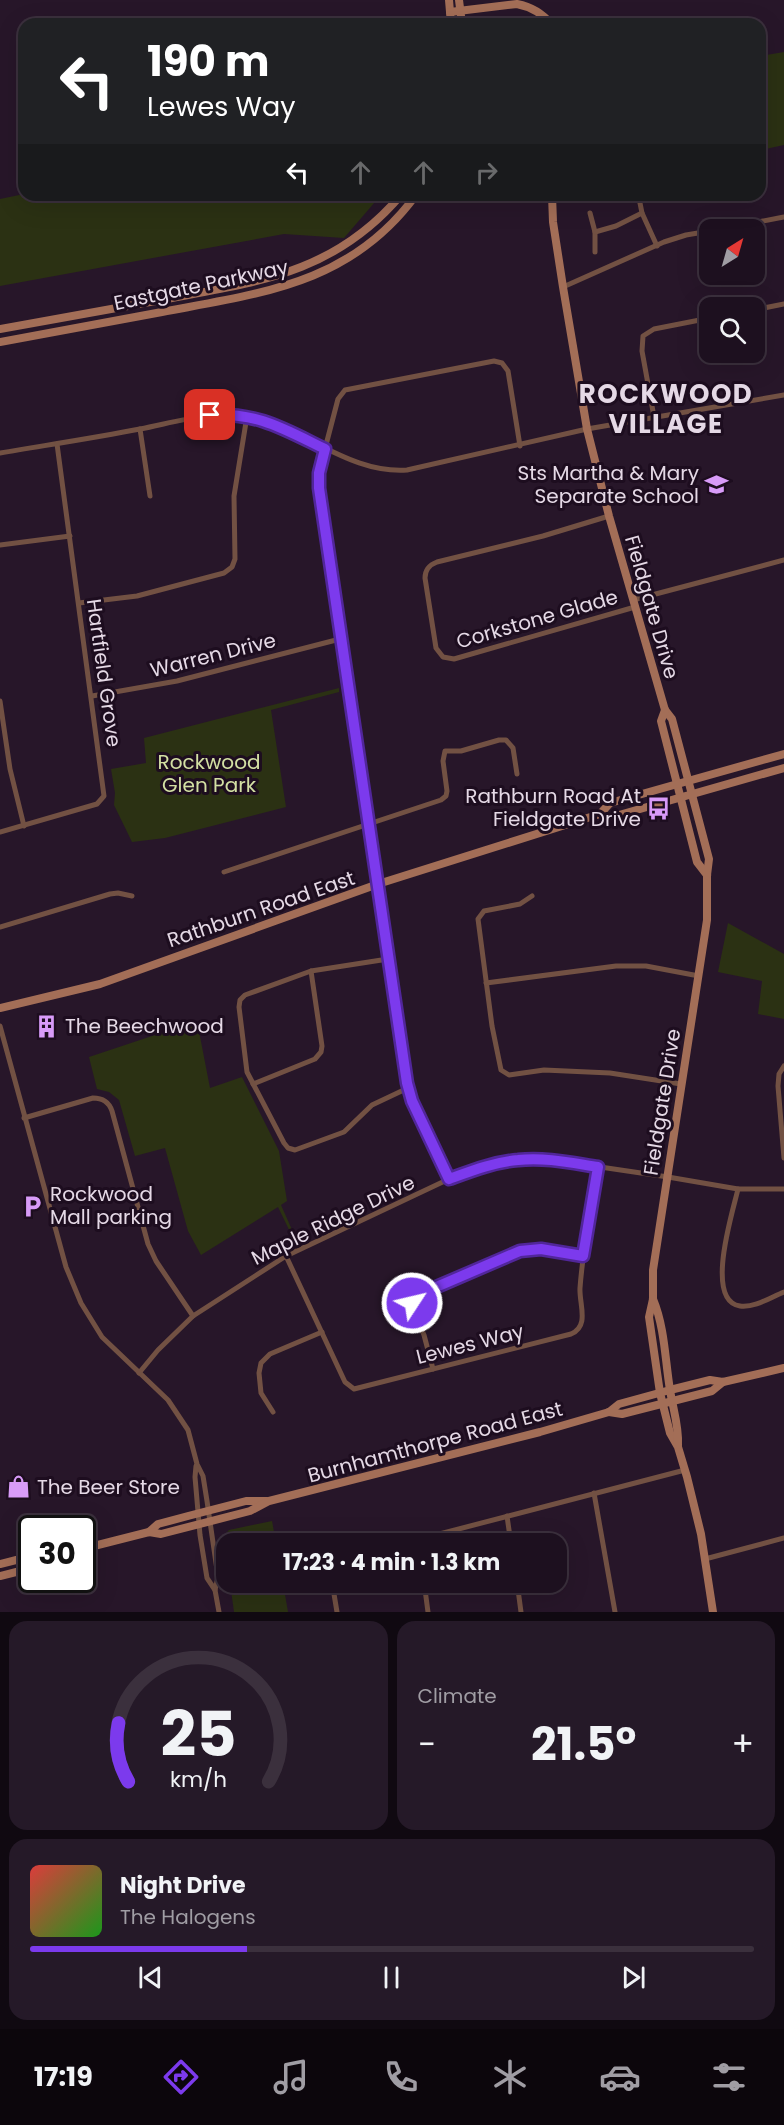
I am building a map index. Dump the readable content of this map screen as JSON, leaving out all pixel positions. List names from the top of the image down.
{
  "streets": {
    "street": [
      "Eastgate Parkway",
      "Fieldgate Drive",
      "Corkstone Glade",
      "Warren Drive",
      "Hartfield Grove",
      "Rathburn Road East",
      "Maple Ridge Drive",
      "Lewes Way",
      "Burnhamthorpe Road East"
    ]
  },
  "crossings": [
    ["Fieldgate Drive", "Corkstone Glade"],
    ["Fieldgate Drive", "Rathburn Road East"],
    ["Fieldgate Drive", "Maple Ridge Drive"],
    ["Fieldgate Drive", "Burnhamthorpe Road East"],
    ["Warren Drive", "Hartfield Grove"],
    ["Maple Ridge Drive", "Lewes Way"]
  ],
  "districts": ["ROCKWOOD VILLAGE"],
  "parks": ["Rockwood Glen Park"],
  "places": {
    "school or university": ["Sts Martha & Mary Separate School"],
    "bus stop": ["Rathburn Road At Fieldgate Drive"],
    "building": ["The Beechwood"],
    "parking": ["Rockwood Mall parking"],
    "shop": ["The Beer Store"]
  },
  "north": "top right",
  "page": {
    "turn": ["190 m", "Lewes Way"],
    "limit": "30",
    "trip": "17:23 · 4 min · 1.3 km",
    "tile": "Climate",
    "heat": ["−", "21.5°", "+"],
    "song": ["Night Drive", "The Halogens"],
    "tabs": "17:19",
    "gauge": ["25", "km/h"]
  }
}
